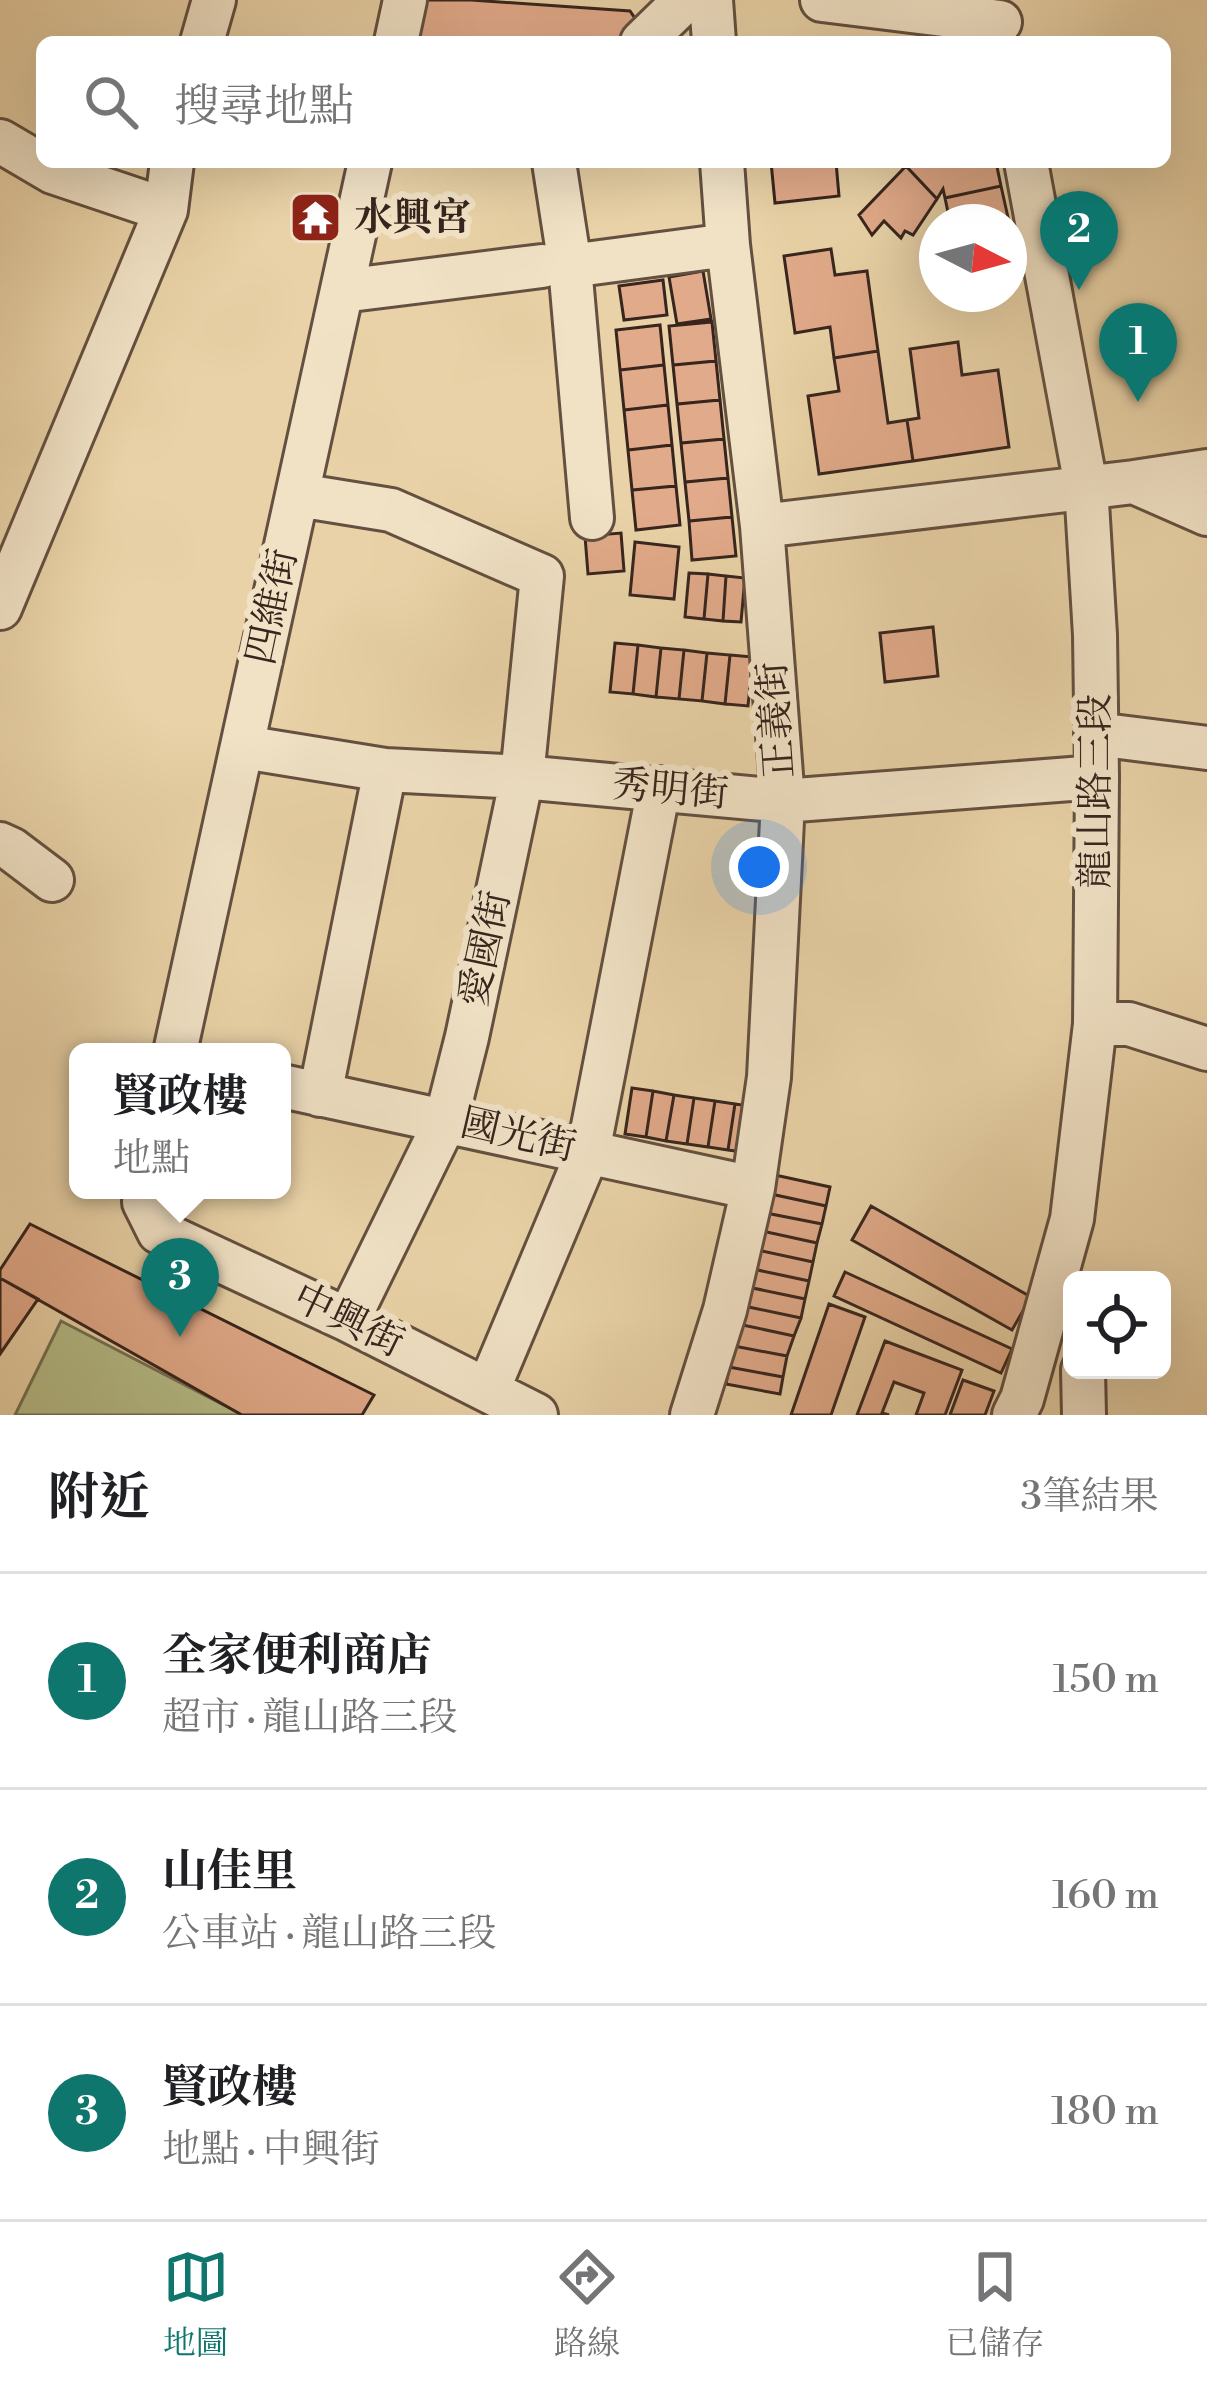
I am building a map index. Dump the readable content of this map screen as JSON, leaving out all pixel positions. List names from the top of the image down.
{
  "streets": {
    "street": [
      "四維街",
      "正義街",
      "秀明街",
      "龍山路三段",
      "愛國街",
      "國光街",
      "中興街"
    ]
  },
  "crossings": [
    ["四維街", "秀明街"],
    ["四維街", "愛國街"],
    ["正義街", "秀明街"],
    ["正義街", "國光街"],
    ["秀明街", "龍山路三段"],
    ["秀明街", "愛國街"],
    ["愛國街", "國光街"],
    ["愛國街", "中興街"]
  ],
  "places": {
    "temple": ["水興宮"]
  },
  "north": "right",
  "page": {
    "search": "搜尋地點",
    "pins": ["2", "1", "3"],
    "popup": ["賢政樓", "地點"],
    "heading": ["附近", "3筆結果"],
    "list": [
      {
        "mark": "1",
        "name": "全家便利商店",
        "note": "超市 · 龍山路三段",
        "value": "150 m"
      },
      {
        "mark": "2",
        "name": "山佳里",
        "note": "公車站 · 龍山路三段",
        "value": "160 m"
      },
      {
        "mark": "3",
        "name": "賢政樓",
        "note": "地點 · 中興街",
        "value": "180 m"
      }
    ],
    "nav": ["地圖", "路線", "已儲存"]
  }
}
